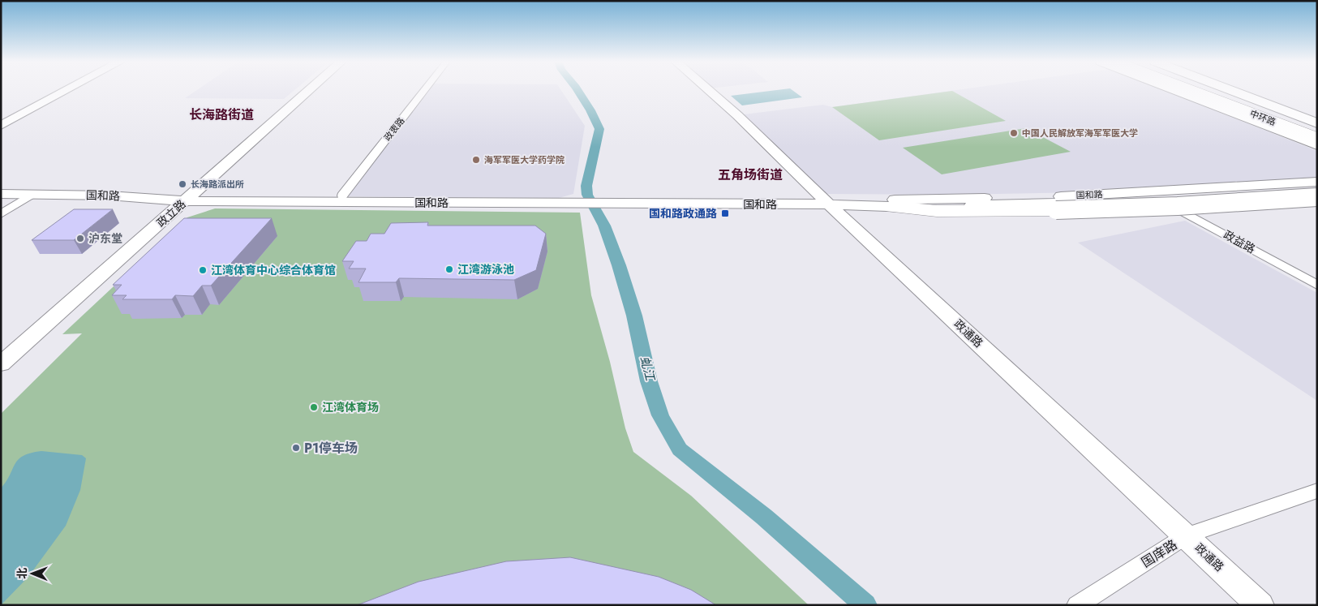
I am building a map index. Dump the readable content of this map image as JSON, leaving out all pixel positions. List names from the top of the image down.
{
  "streets": {
    "highway": ["中环路"],
    "street": [
      "政衷路",
      "国和路",
      "政立路",
      "政益路",
      "政通路",
      "国庠路"
    ]
  },
  "crossings": [
    ["国和路", "政立路"],
    ["国和路", "政益路"],
    ["国和路", "政通路"],
    ["政通路", "国庠路"]
  ],
  "districts": ["长海路街道", "五角场街道"],
  "water": ["虬江"],
  "places": {
    "other": [
      "中国人民解放军海军军医大学",
      "海军军医大学药学院",
      "长海路派出所",
      "沪东堂",
      "江湾游泳池",
      "江湾体育中心综合体育馆",
      "江湾体育场",
      "P1停车场"
    ],
    "transit": ["国和路政通路"]
  },
  "north": "left"
}
